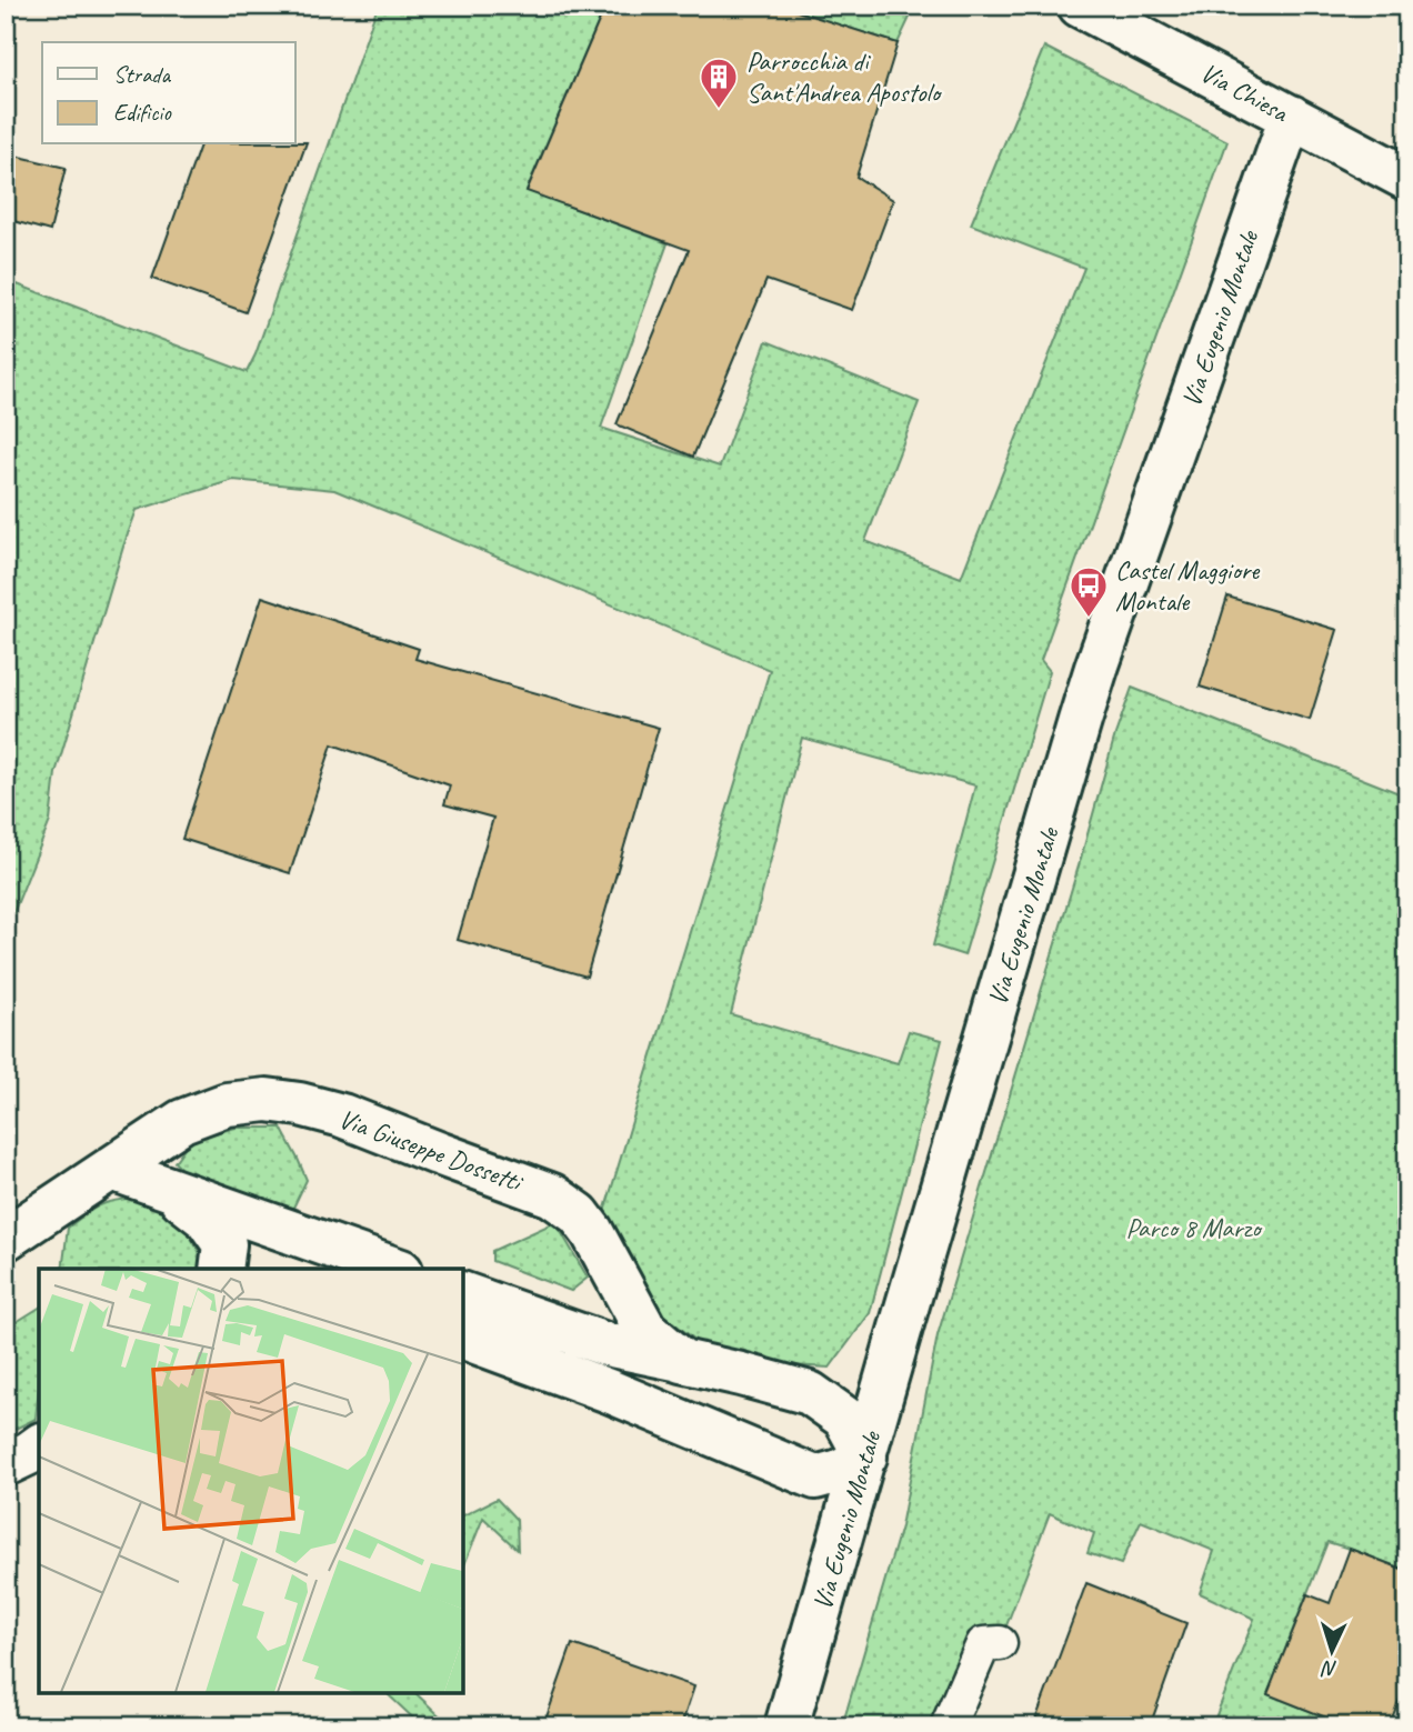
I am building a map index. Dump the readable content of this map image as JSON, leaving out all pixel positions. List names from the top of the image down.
{
  "streets": {
    "street": ["Via Chiesa", "Via Eugenio Montale", "Via Giuseppe Dossetti"]
  },
  "crossings": [
    ["Via Chiesa", "Via Eugenio Montale"],
    ["Via Eugenio Montale", "Via Giuseppe Dossetti"]
  ],
  "parks": ["Parco 8 Marzo"],
  "places": {
    "building": ["Parrocchia di Sant'Andrea Apostolo"],
    "bus stop": ["Castel Maggiore Montale"]
  },
  "legend": ["Strada", "Edificio"],
  "north": "bottom"
}
